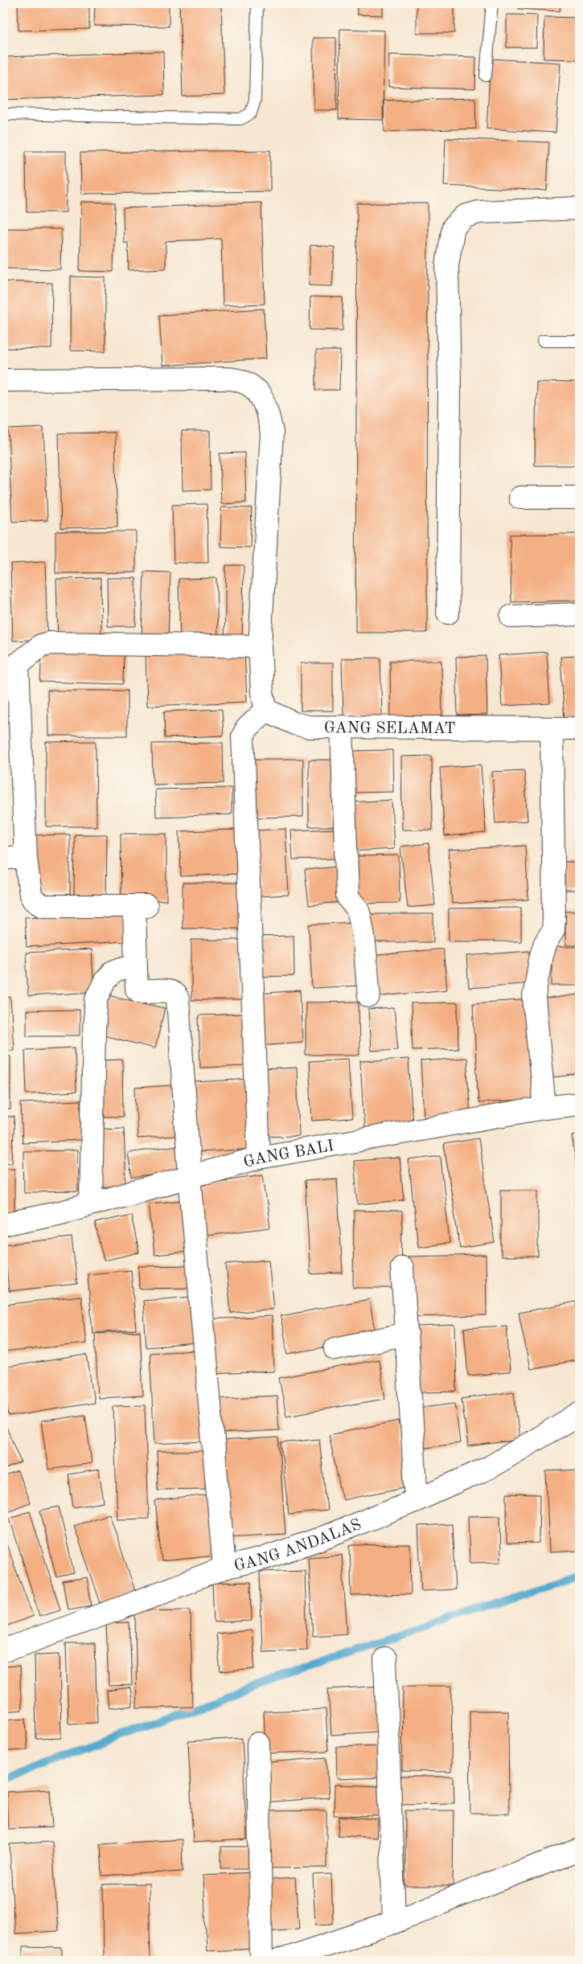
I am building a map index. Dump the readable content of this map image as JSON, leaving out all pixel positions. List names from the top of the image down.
{
  "streets": {
    "street": ["GANG SELAMAT", "GANG BALI", "GANG ANDALAS"]
  }
}
